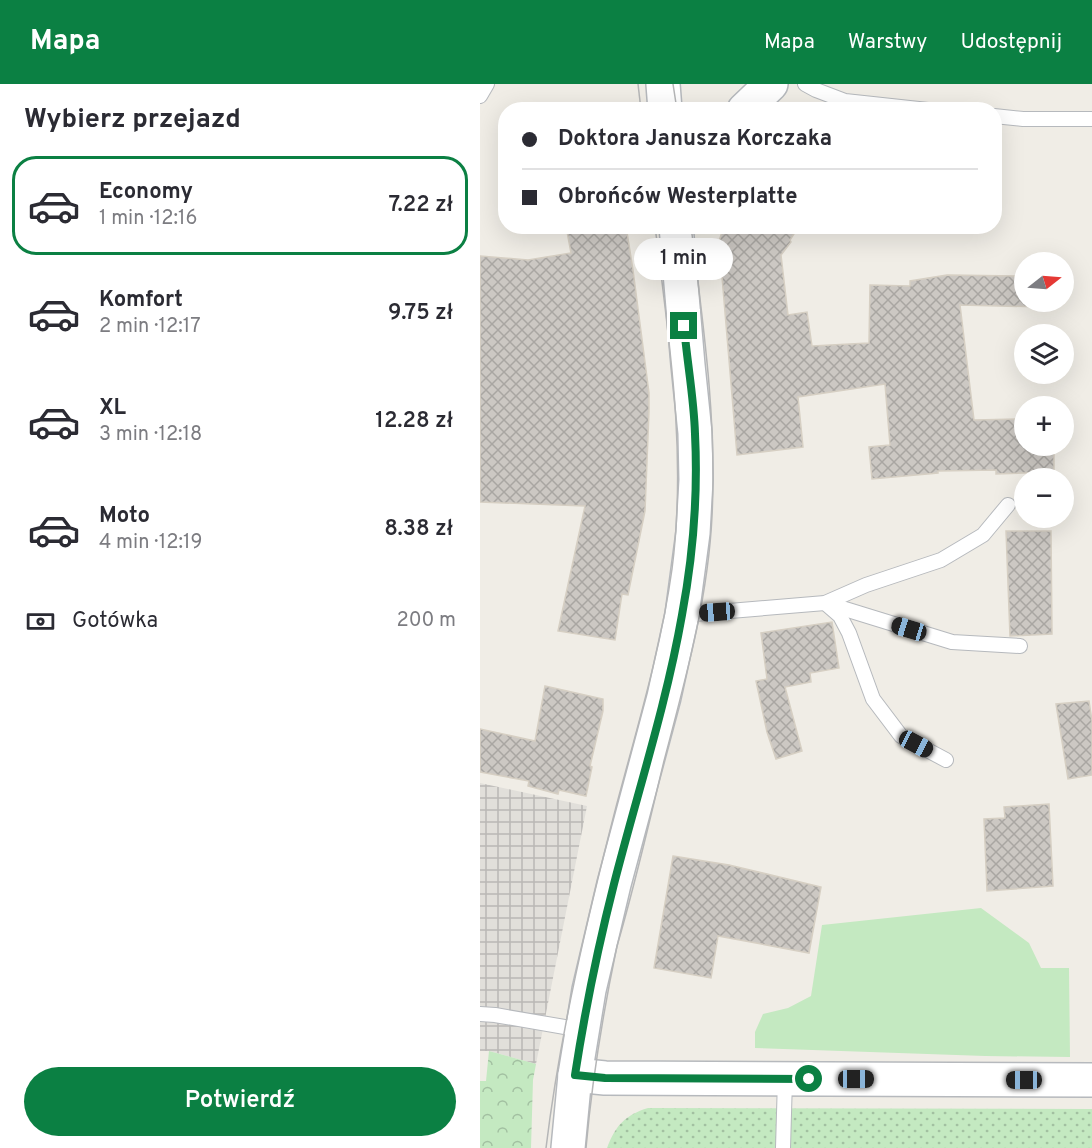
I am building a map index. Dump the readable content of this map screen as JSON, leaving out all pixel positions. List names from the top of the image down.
{
  "north": "right",
  "page": {
    "header": "Mapa",
    "nav": ["Mapa", "Warstwy", "Udostępnij"],
    "heading": "Wybierz przejazd",
    "banner": ["Doktora Janusza Korczaka", "Obrońców Westerplatte"],
    "list": [
      {
        "name": "Economy",
        "note": "1 min · 12:16",
        "value": "7.22 zł"
      },
      {
        "name": "Komfort",
        "note": "2 min · 12:17",
        "value": "9.75 zł"
      },
      {
        "name": "XL",
        "note": "3 min · 12:18",
        "value": "12.28 zł"
      },
      {
        "name": "Moto",
        "note": "4 min · 12:19",
        "value": "8.38 zł"
      }
    ],
    "bubble": "1 min",
    "map_buttons": ["+", "−"],
    "pay": ["Gotówka", "200 m"],
    "buttons": "Potwierdź"
  }
}
